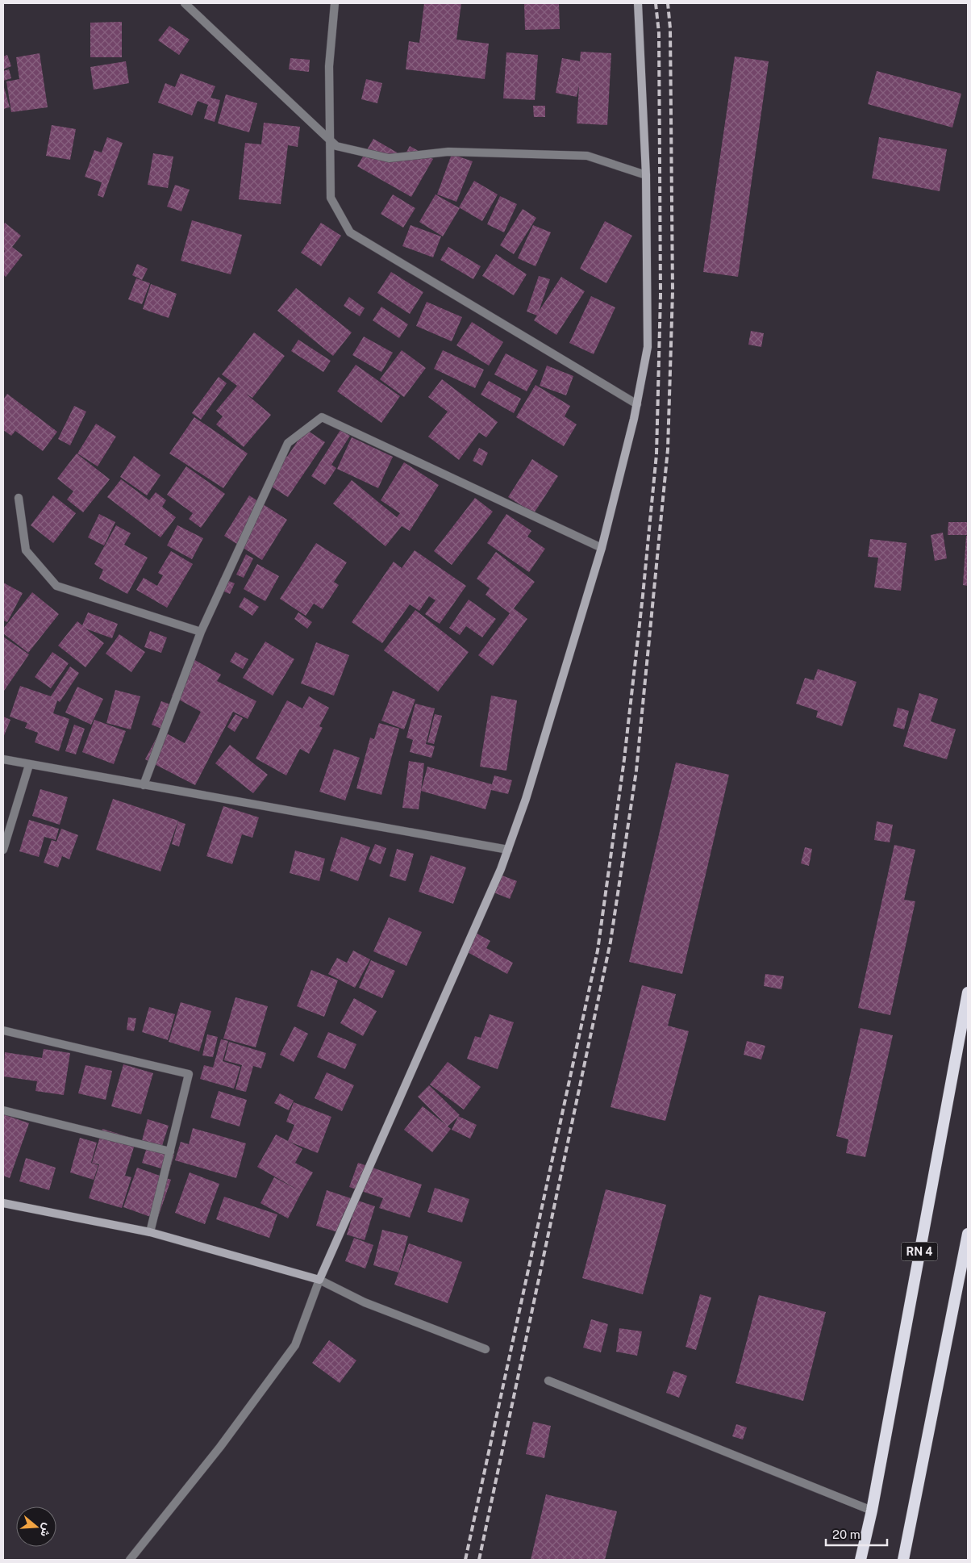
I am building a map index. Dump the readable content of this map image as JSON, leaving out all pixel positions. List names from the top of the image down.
{
  "streets": {
    "highway": ["RN 4"]
  },
  "scale_bar": "20 m",
  "north": "right"
}
